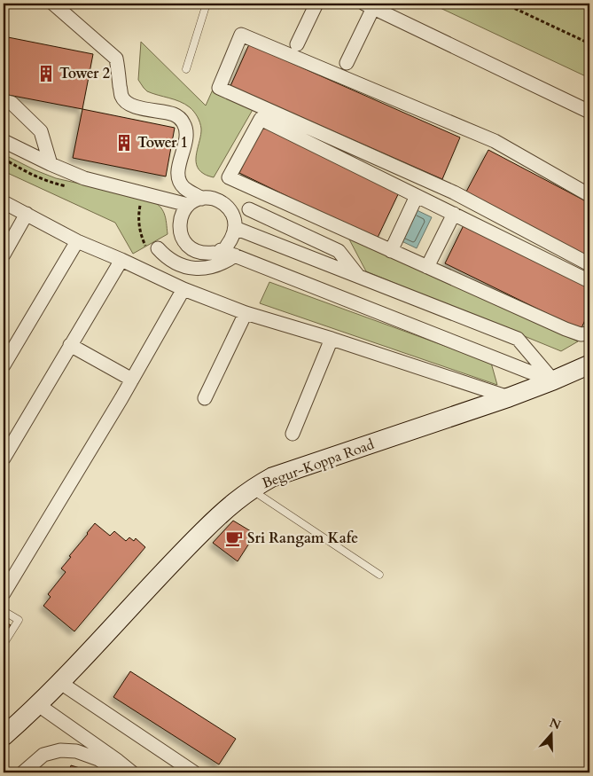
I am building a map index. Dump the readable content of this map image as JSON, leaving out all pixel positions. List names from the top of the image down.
{
  "streets": {
    "main road": ["Begur-Koppa Road"]
  },
  "places": {
    "building": ["Tower 2", "Tower 1"],
    "cafe": ["Sri Rangam Kafe"]
  },
  "north": "top"
}
